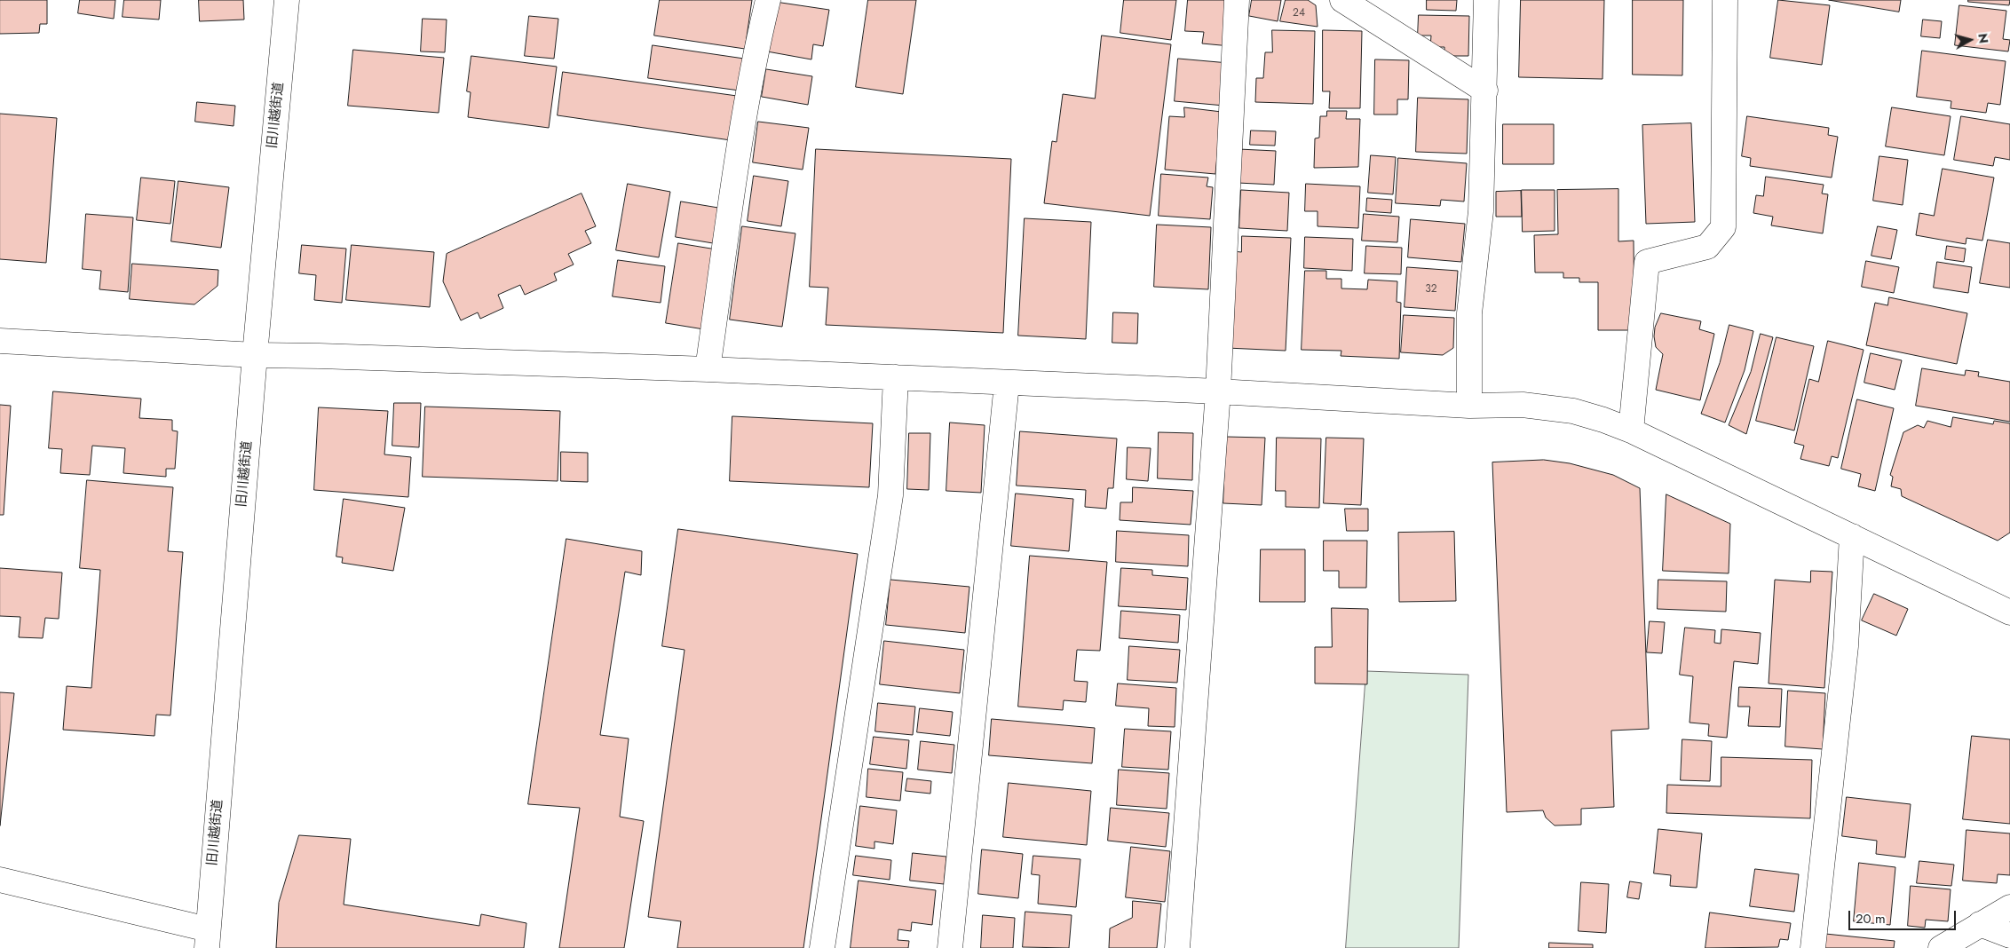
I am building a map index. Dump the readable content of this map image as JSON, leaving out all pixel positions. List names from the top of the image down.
{
  "streets": {
    "street": ["旧川越街道"]
  },
  "house_numbers": ["24", "32"],
  "scale_bar": "20 m",
  "north": "right"
}
